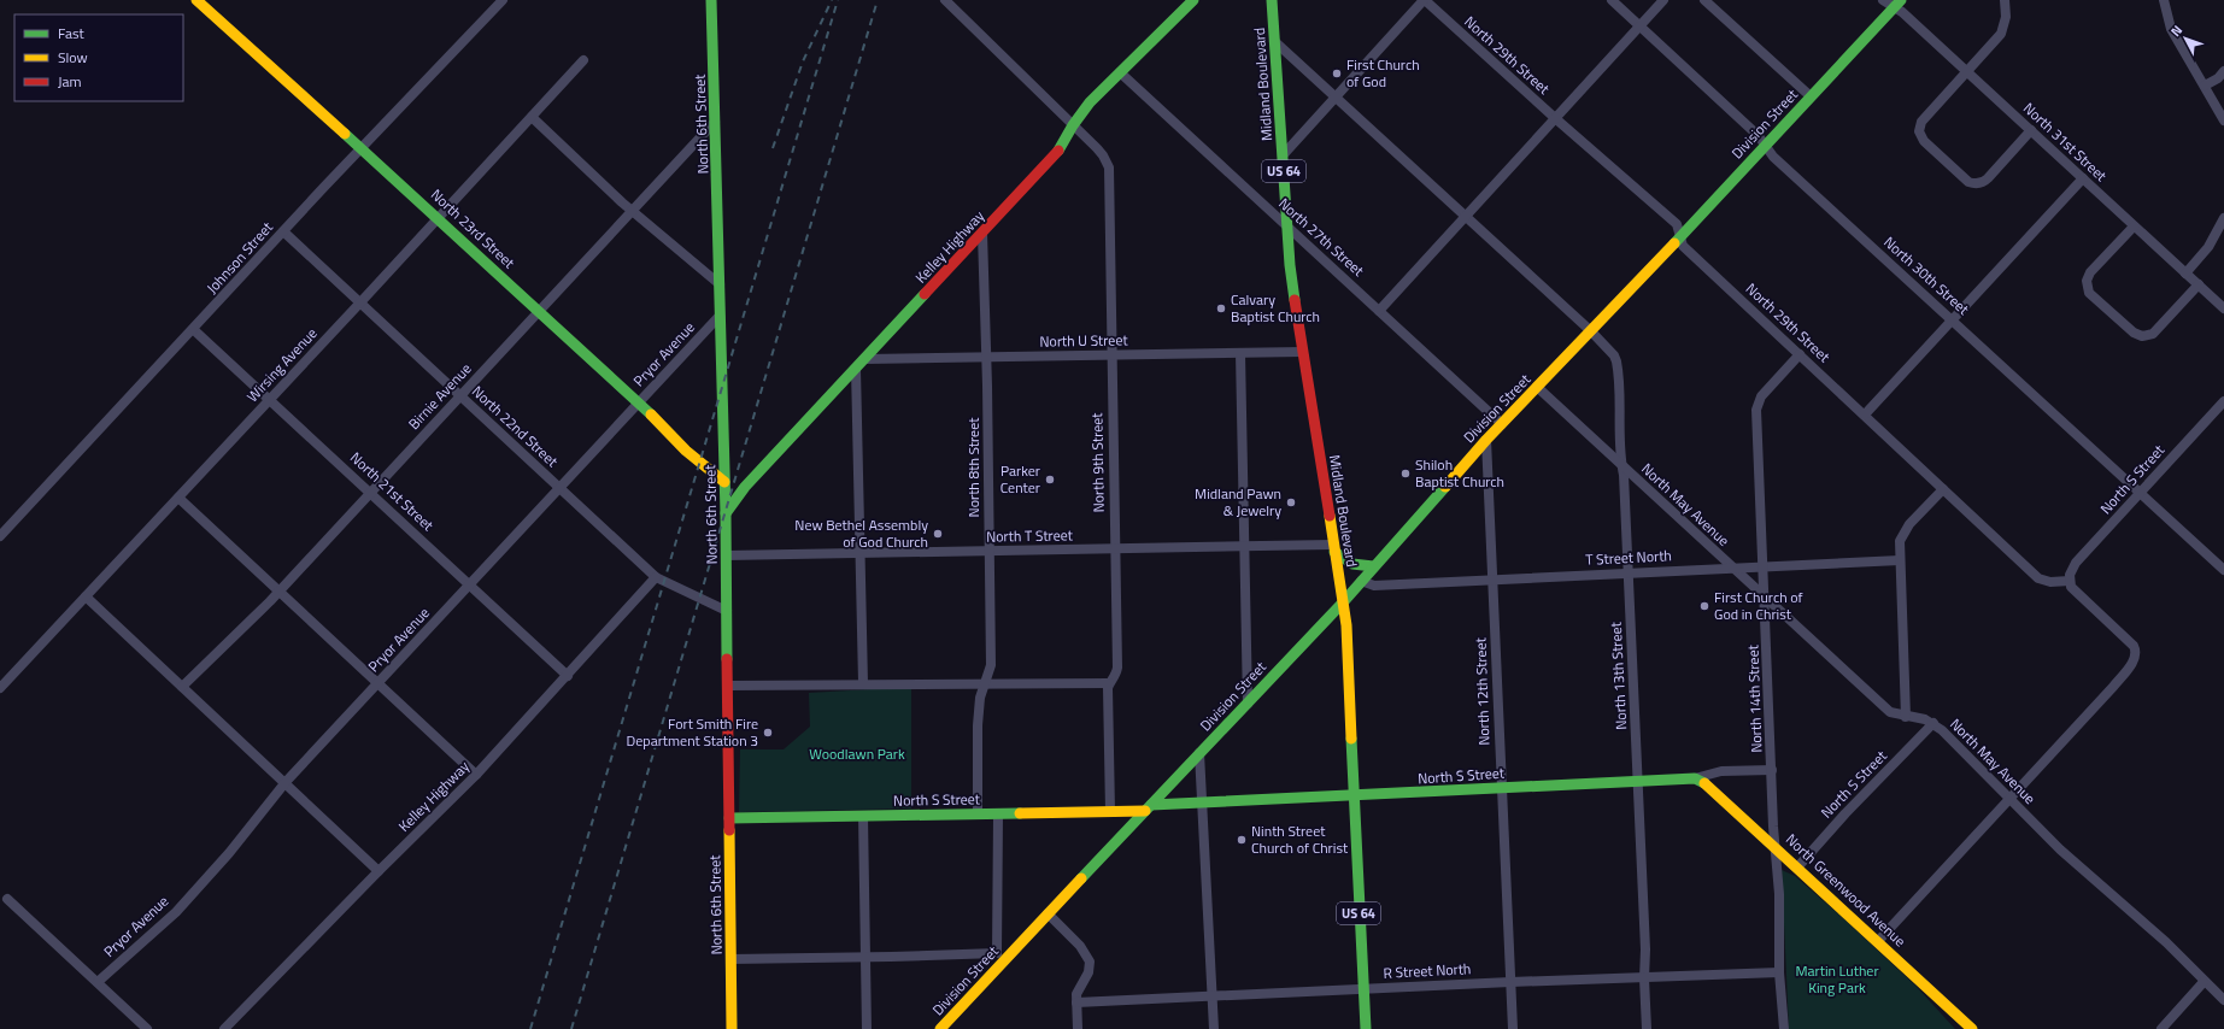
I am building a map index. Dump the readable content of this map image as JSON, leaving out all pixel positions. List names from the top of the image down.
{
  "streets": {
    "street": [
      "North 29th Street",
      "Midland Boulevard",
      "North 6th Street",
      "Division Street",
      "North 31st Street",
      "US 64",
      "North 23rd Street",
      "North 27th Street",
      "Kelley Highway",
      "Johnson Street",
      "North 30th Street",
      "North U Street",
      "Pryor Avenue",
      "Wirsing Avenue",
      "Birnie Avenue",
      "North 22nd Street",
      "North 9th Street",
      "North 8th Street",
      "North S Street",
      "North 21st Street",
      "North May Avenue",
      "North T Street",
      "T Street North",
      "North 13th Street",
      "North 12th Street",
      "North 14th Street",
      "North Greenwood Avenue",
      "R Street North"
    ]
  },
  "crossings": [
    ["North 29th Street", "Division Street"],
    ["North 29th Street", "North S Street"],
    ["North 29th Street", "North 14th Street"],
    ["Midland Boulevard", "Division Street"],
    ["Midland Boulevard", "North 27th Street"],
    ["Midland Boulevard", "North U Street"],
    ["Midland Boulevard", "North S Street"],
    ["Midland Boulevard", "North T Street"],
    ["Midland Boulevard", "North 13th Street"],
    ["Midland Boulevard", "R Street North"],
    ["North 6th Street", "North 23rd Street"],
    ["North 6th Street", "Kelley Highway"],
    ["North 6th Street", "Pryor Avenue"],
    ["North 6th Street", "Birnie Avenue"],
    ["North 6th Street", "North 22nd Street"],
    ["North 6th Street", "North S Street"],
    ["North 6th Street", "North T Street"],
    ["Division Street", "North 31st Street"],
    ["Division Street", "North 27th Street"],
    ["Division Street", "North 30th Street"],
    ["Division Street", "North S Street"],
    ["Division Street", "North May Avenue"],
    ["Division Street", "T Street North"],
    ["Division Street", "North 13th Street"],
    ["Division Street", "North 12th Street"],
    ["North 23rd Street", "Johnson Street"],
    ["North 23rd Street", "Pryor Avenue"],
    ["North 23rd Street", "Wirsing Avenue"],
    ["North 23rd Street", "Birnie Avenue"],
    ["North 27th Street", "Kelley Highway"],
    ["Kelley Highway", "North U Street"],
    ["Kelley Highway", "North 22nd Street"],
    ["Kelley Highway", "North 9th Street"],
    ["Kelley Highway", "North 8th Street"],
    ["Kelley Highway", "North 21st Street"],
    ["Johnson Street", "North 22nd Street"],
    ["Johnson Street", "North 21st Street"],
    ["North 30th Street", "North S Street"],
    ["North U Street", "North 9th Street"],
    ["North U Street", "North 8th Street"],
    ["Pryor Avenue", "North 22nd Street"],
    ["Pryor Avenue", "North 21st Street"],
    ["Wirsing Avenue", "North 22nd Street"],
    ["Wirsing Avenue", "North 21st Street"],
    ["Birnie Avenue", "North 22nd Street"],
    ["Birnie Avenue", "North 21st Street"],
    ["North 9th Street", "North S Street"],
    ["North 9th Street", "North T Street"],
    ["North 8th Street", "North S Street"],
    ["North 8th Street", "North T Street"],
    ["North S Street", "North May Avenue"],
    ["North S Street", "North 13th Street"],
    ["North S Street", "North 12th Street"],
    ["North S Street", "North 14th Street"],
    ["North S Street", "North Greenwood Avenue"],
    ["North May Avenue", "T Street North"],
    ["North May Avenue", "North 13th Street"],
    ["North May Avenue", "North 14th Street"],
    ["T Street North", "North 13th Street"],
    ["T Street North", "North 12th Street"],
    ["T Street North", "North 14th Street"],
    ["North 13th Street", "R Street North"],
    ["North 12th Street", "R Street North"],
    ["North 14th Street", "North Greenwood Avenue"],
    ["North 14th Street", "R Street North"]
  ],
  "parks": ["Woodlawn Park", "Martin Luther King Park"],
  "places": [
    "First Church of God",
    "Calvary Baptist Church",
    "Shiloh Baptist Church",
    "Parker Center",
    "Midland Pawn & Jewelry",
    "New Bethel Assembly of God Church",
    "First Church of God in Christ",
    "Fort Smith Fire Department Station 3",
    "Ninth Street Church of Christ"
  ],
  "legend": ["Fast", "Slow", "Jam"],
  "north": "top left"
}
